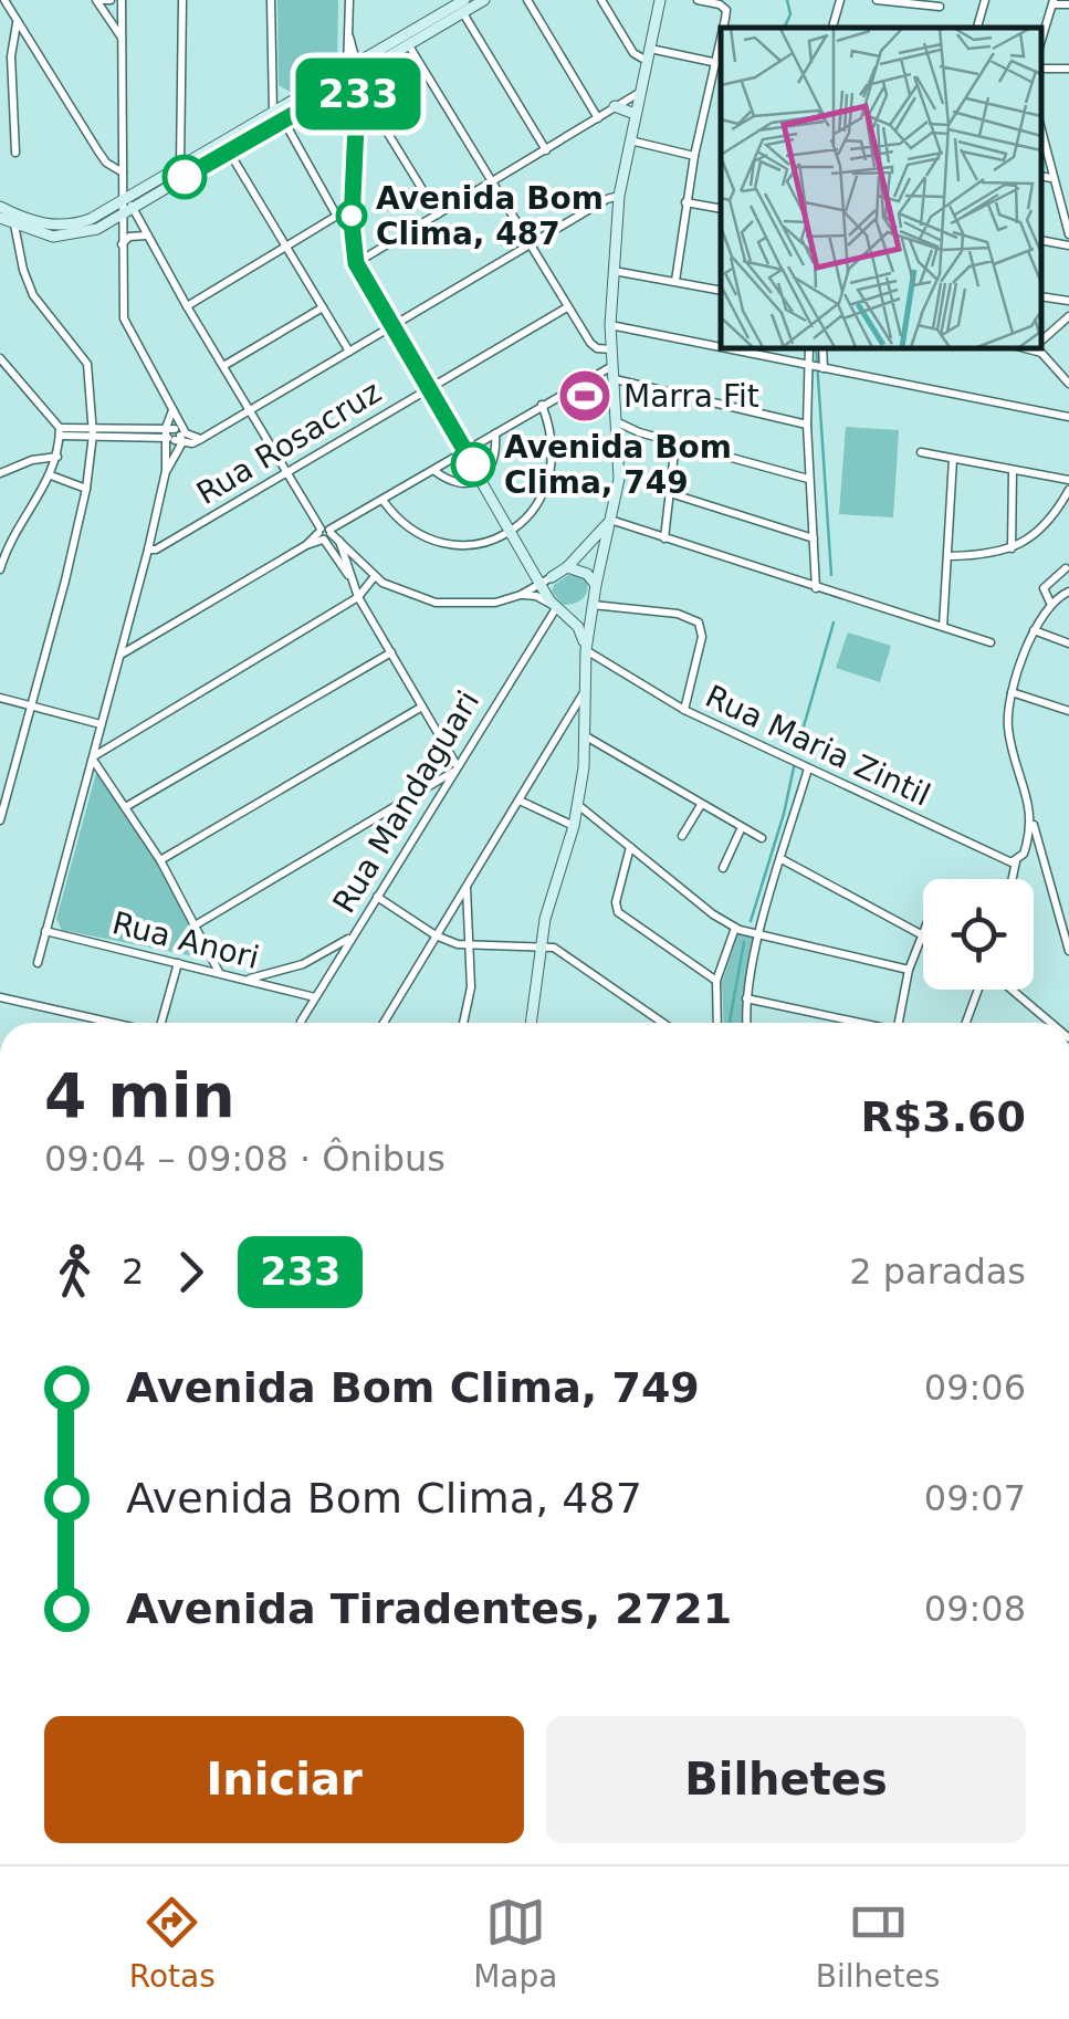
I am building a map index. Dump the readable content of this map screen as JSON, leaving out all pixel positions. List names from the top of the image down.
{
  "streets": {
    "street": [
      "Rua Rosacruz",
      "Rua Maria Zintil",
      "Rua Mandaguari",
      "Rua Anori"
    ]
  },
  "crossings": [
    ["Rua Mandaguari", "Rua Anori"]
  ],
  "places": {
    "other": ["Avenida Bom Clima, 487", "Avenida Bom Clima, 749"],
    "sports": ["Marra Fit"]
  },
  "lines": ["bus line 233"],
  "page": {
    "on_map": "233",
    "heading": ["4 min", "09:04 – 09:08 · Ônibus", "R$3.60"],
    "legs": ["2", "233", "2 paradas"],
    "list": [
      {
        "name": "Avenida Bom Clima, 749",
        "value": "09:06"
      },
      {
        "name": "Avenida Bom Clima, 487",
        "value": "09:07"
      },
      {
        "name": "Avenida Tiradentes, 2721",
        "value": "09:08"
      }
    ],
    "buttons": ["Iniciar", "Bilhetes"],
    "tabs": ["Rotas", "Mapa", "Bilhetes"]
  }
}
